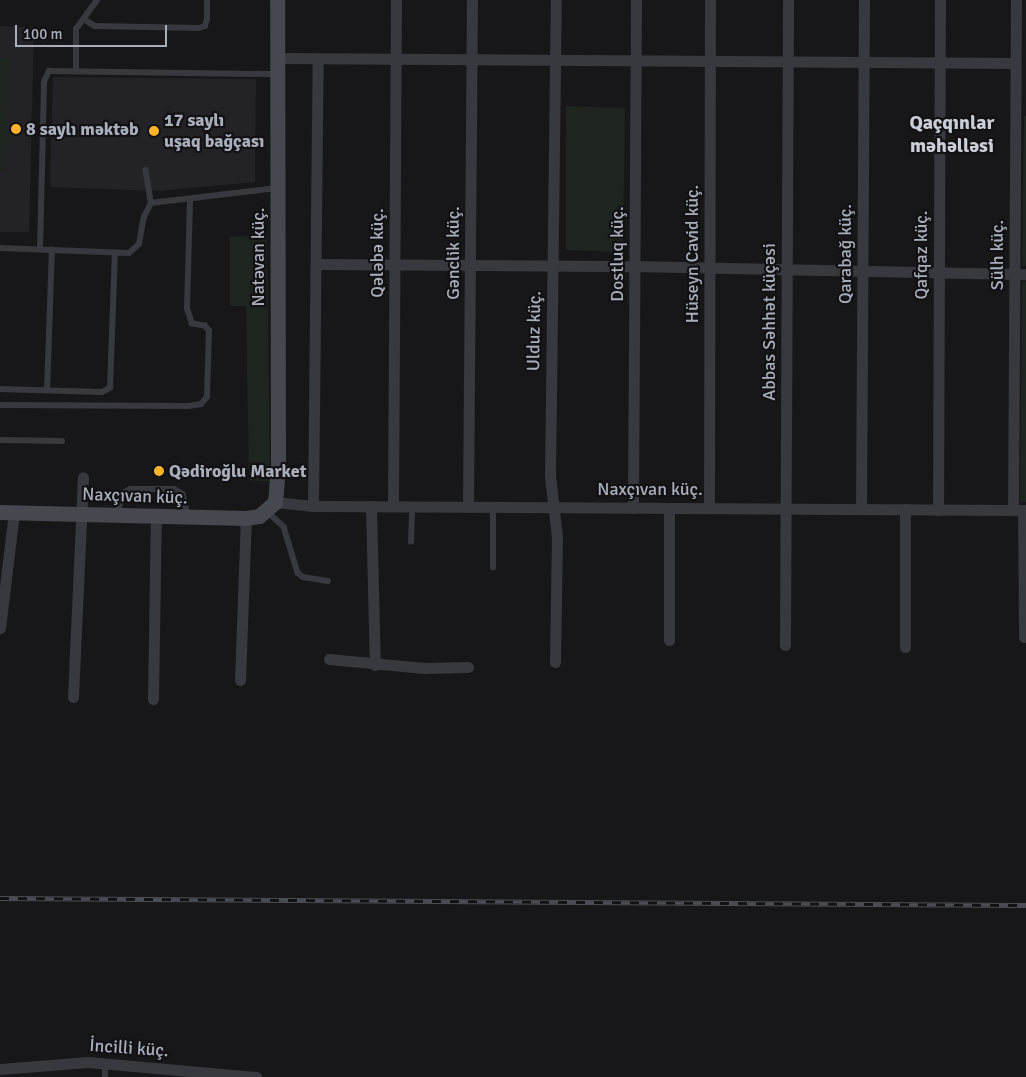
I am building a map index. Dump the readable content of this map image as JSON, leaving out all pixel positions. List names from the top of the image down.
{
  "streets": {
    "street": [
      "Qələbə küç.",
      "Gənclik küç.",
      "Dostluq küç.",
      "Hüseyn Cavid küç.",
      "Qarabağ küç.",
      "Qafqaz küç.",
      "Sülh küç.",
      "Natəvan küç.",
      "Abbas Səhhət küçəsi",
      "Ulduz küç.",
      "Naxçıvan küç.",
      "İncilli küç."
    ]
  },
  "crossings": [
    ["Qələbə küç.", "Naxçıvan küç."],
    ["Gənclik küç.", "Naxçıvan küç."],
    ["Dostluq küç.", "Naxçıvan küç."],
    ["Hüseyn Cavid küç.", "Naxçıvan küç."],
    ["Qarabağ küç.", "Naxçıvan küç."],
    ["Qafqaz küç.", "Naxçıvan küç."],
    ["Sülh küç.", "Naxçıvan küç."],
    ["Natəvan küç.", "Naxçıvan küç."],
    ["Abbas Səhhət küçəsi", "Naxçıvan küç."],
    ["Ulduz küç.", "Naxçıvan küç."]
  ],
  "districts": ["Qaçqınlar məhəlləsi"],
  "places": ["8 saylı məktəb", "17 saylı uşaq bağçası", "Qədiroğlu Market"],
  "scale_bar": "100 m"
}
